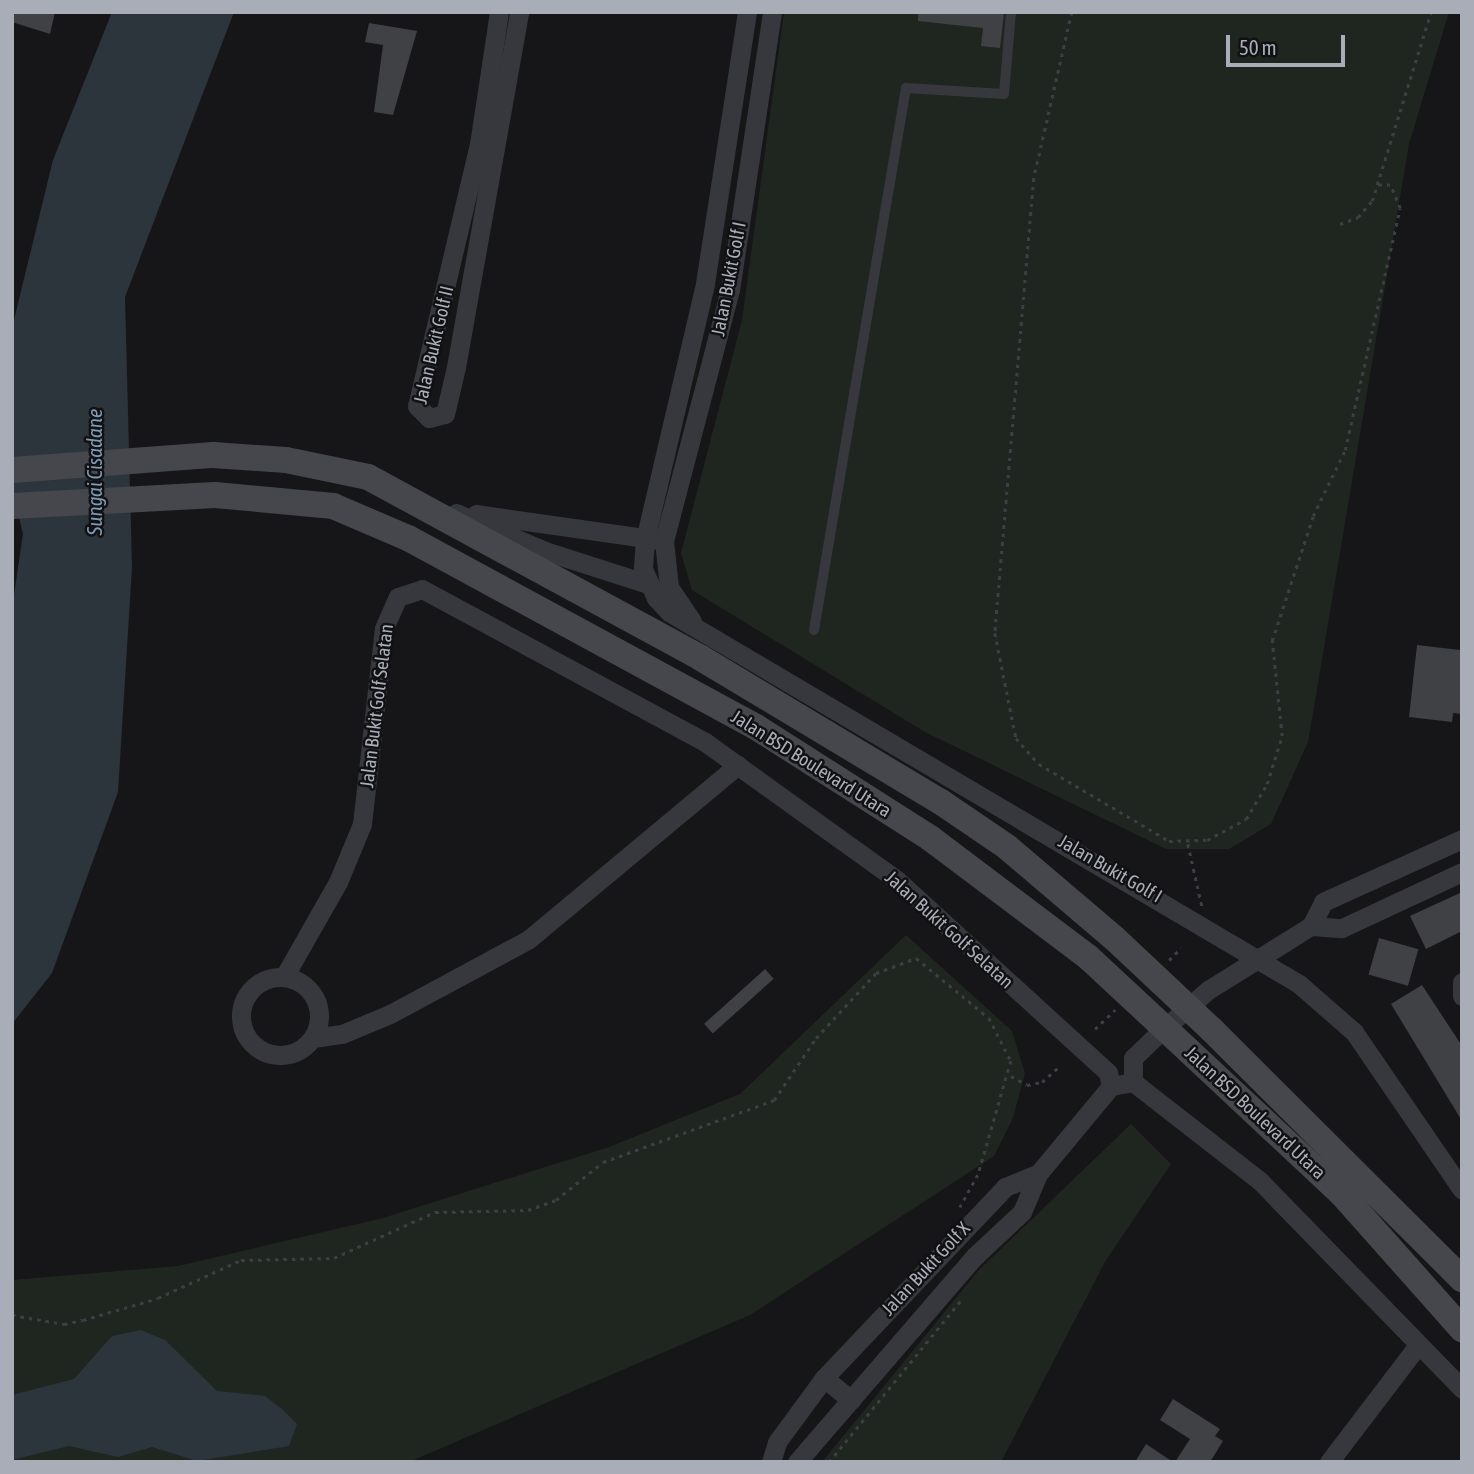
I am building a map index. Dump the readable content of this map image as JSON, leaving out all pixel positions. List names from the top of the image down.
{
  "streets": {
    "main road": ["Jalan BSD Boulevard Utara"],
    "street": [
      "Jalan Bukit Golf I",
      "Jalan Bukit Golf II",
      "Jalan Bukit Golf Selatan",
      "Jalan Bukit Golf X"
    ]
  },
  "crossings": [
    ["Jalan Bukit Golf Selatan", "Jalan Bukit Golf X"]
  ],
  "water": ["Sungai Cisadane"],
  "scale_bar": "50 m"
}
